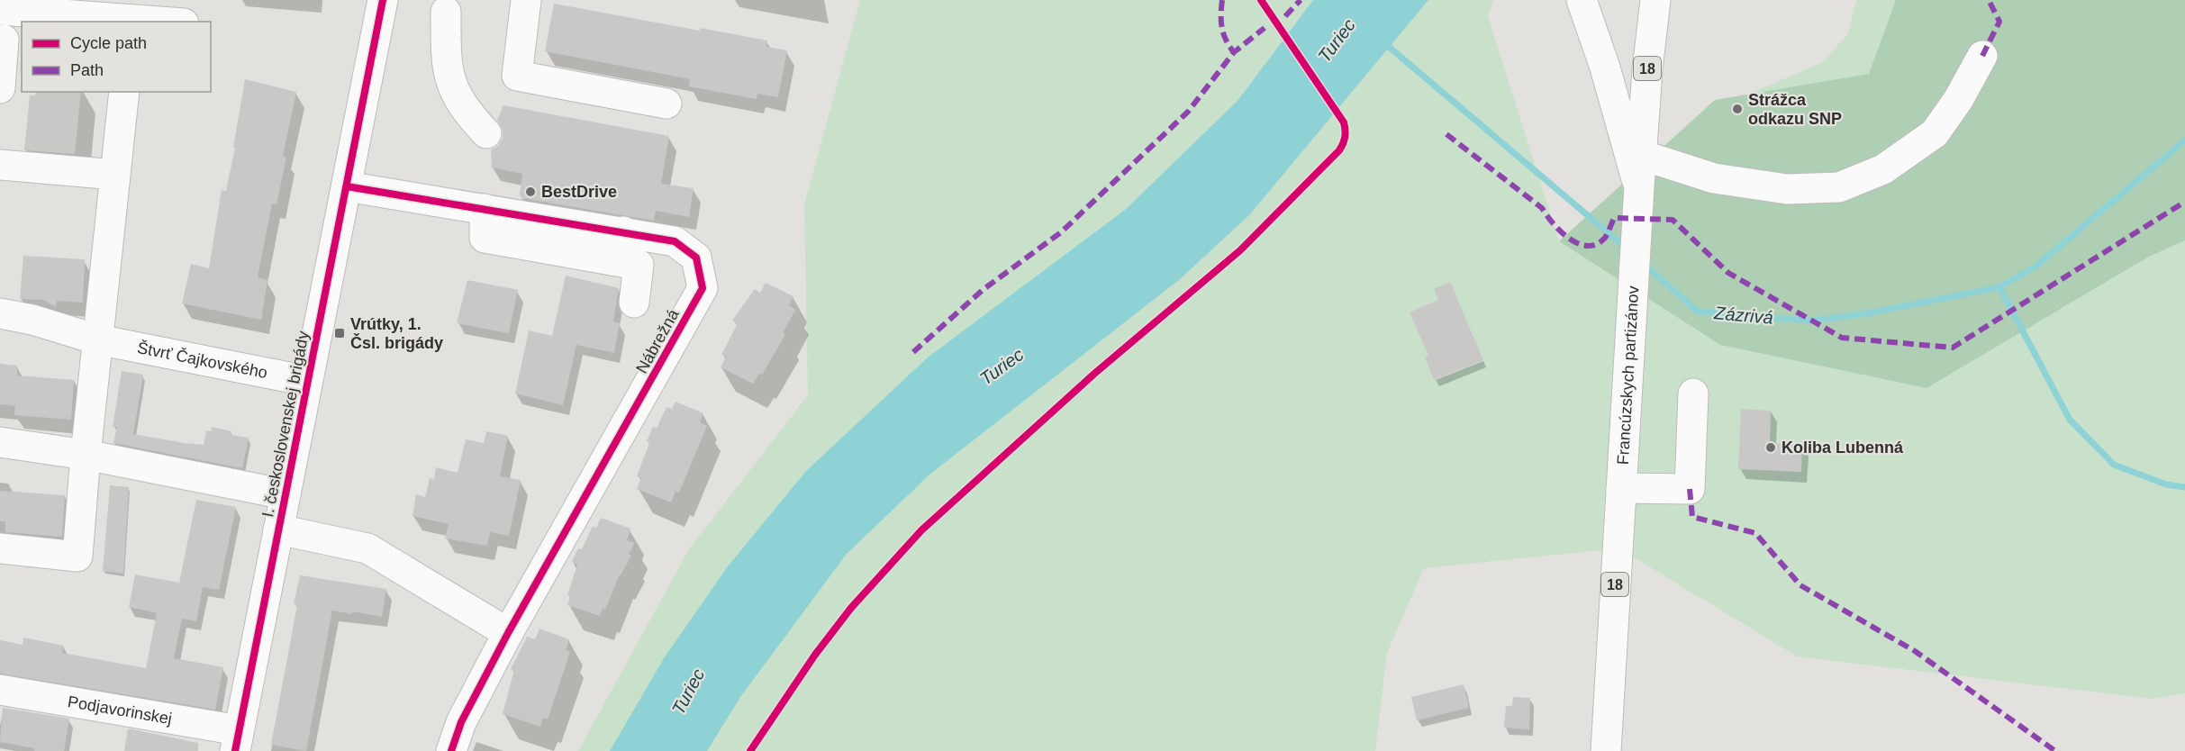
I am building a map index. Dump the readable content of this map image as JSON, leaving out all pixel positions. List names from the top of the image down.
{
  "streets": {
    "street": [
      "18",
      "Nábrežná",
      "Štvrť Čajkovského",
      "Francúzskych partizánov",
      "I. československej brigády",
      "Podjavorinskej"
    ]
  },
  "crossings": [
    ["Nábrežná", "I. československej brigády"],
    ["Štvrť Čajkovského", "I. československej brigády"],
    ["I. československej brigády", "Podjavorinskej"]
  ],
  "water": ["Turiec", "Zázrivá"],
  "places": {
    "other": ["Strážca odkazu SNP", "BestDrive", "Koliba Lubenná"],
    "transit": ["Vrútky, 1. Čsl. brigády"]
  },
  "legend": ["Cycle path", "Path"]
}
